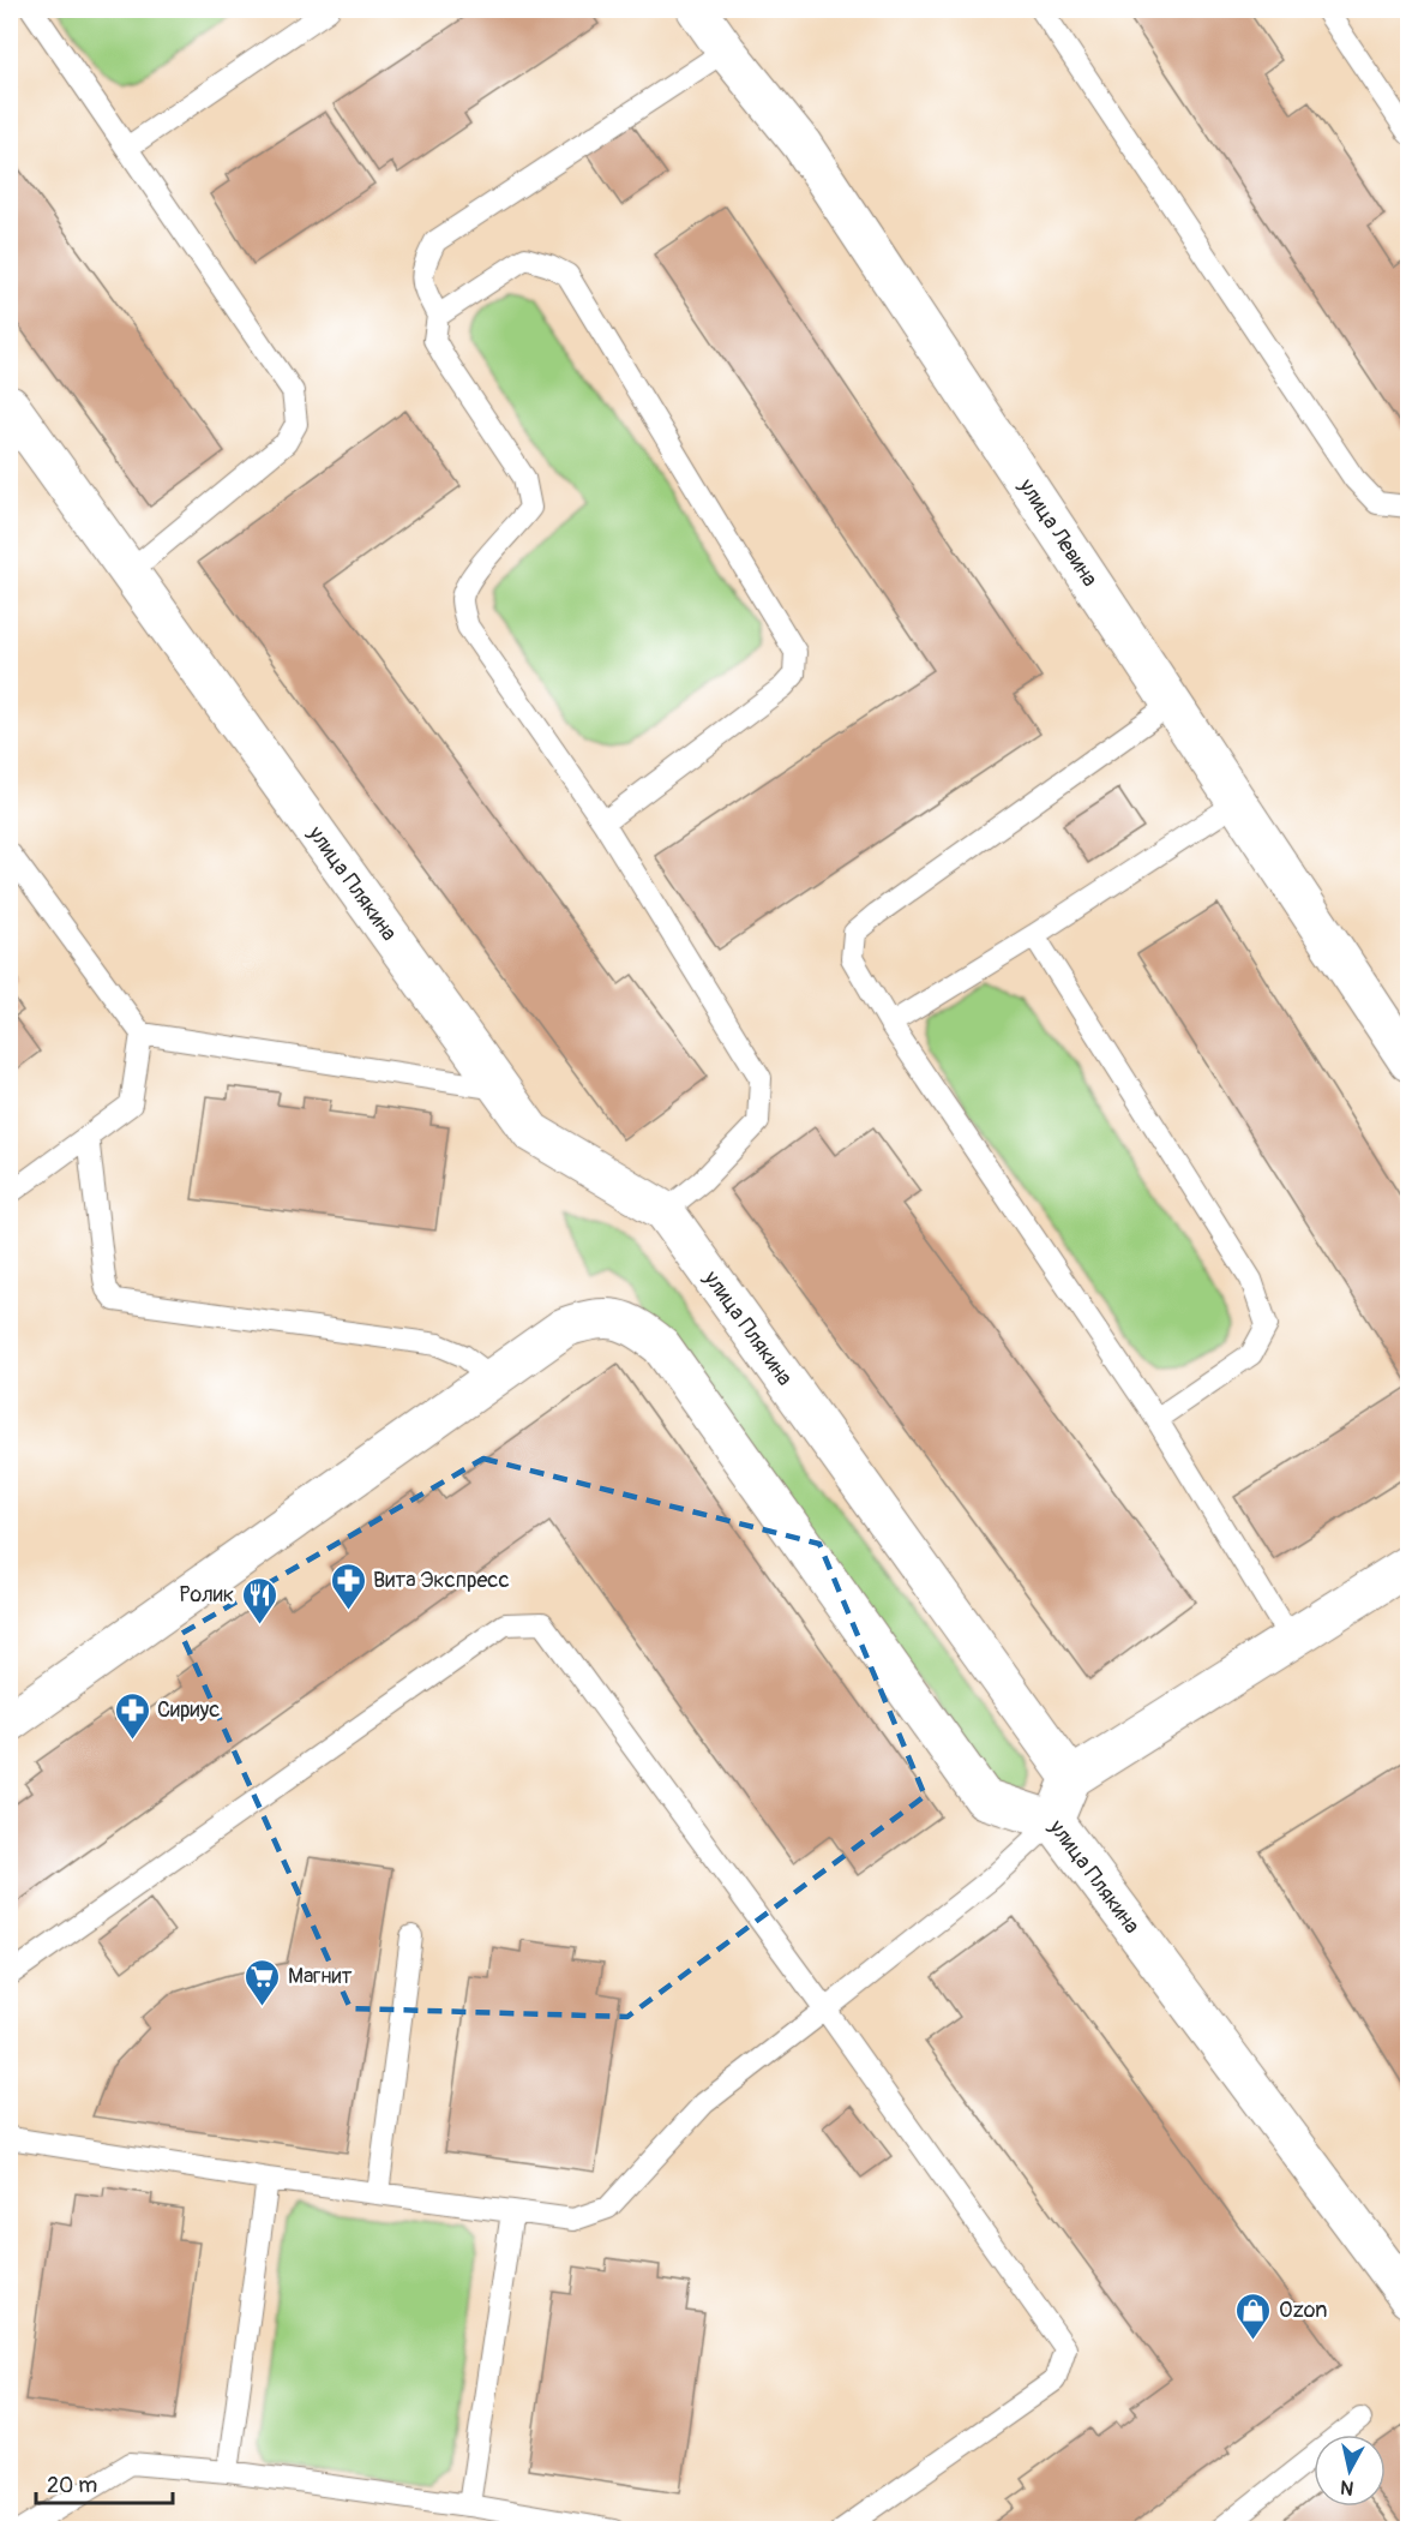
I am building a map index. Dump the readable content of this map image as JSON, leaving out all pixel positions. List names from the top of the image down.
{
  "streets": {
    "street": ["улица Левина", "улица Плякина"]
  },
  "places": {
    "pharmacy": ["Вита Экспресс", "Сириус"],
    "restaurant": ["Ролик"],
    "supermarket": ["Магнит"],
    "shop": ["Ozon"]
  },
  "scale_bar": "20 m",
  "north": "bottom"
}
